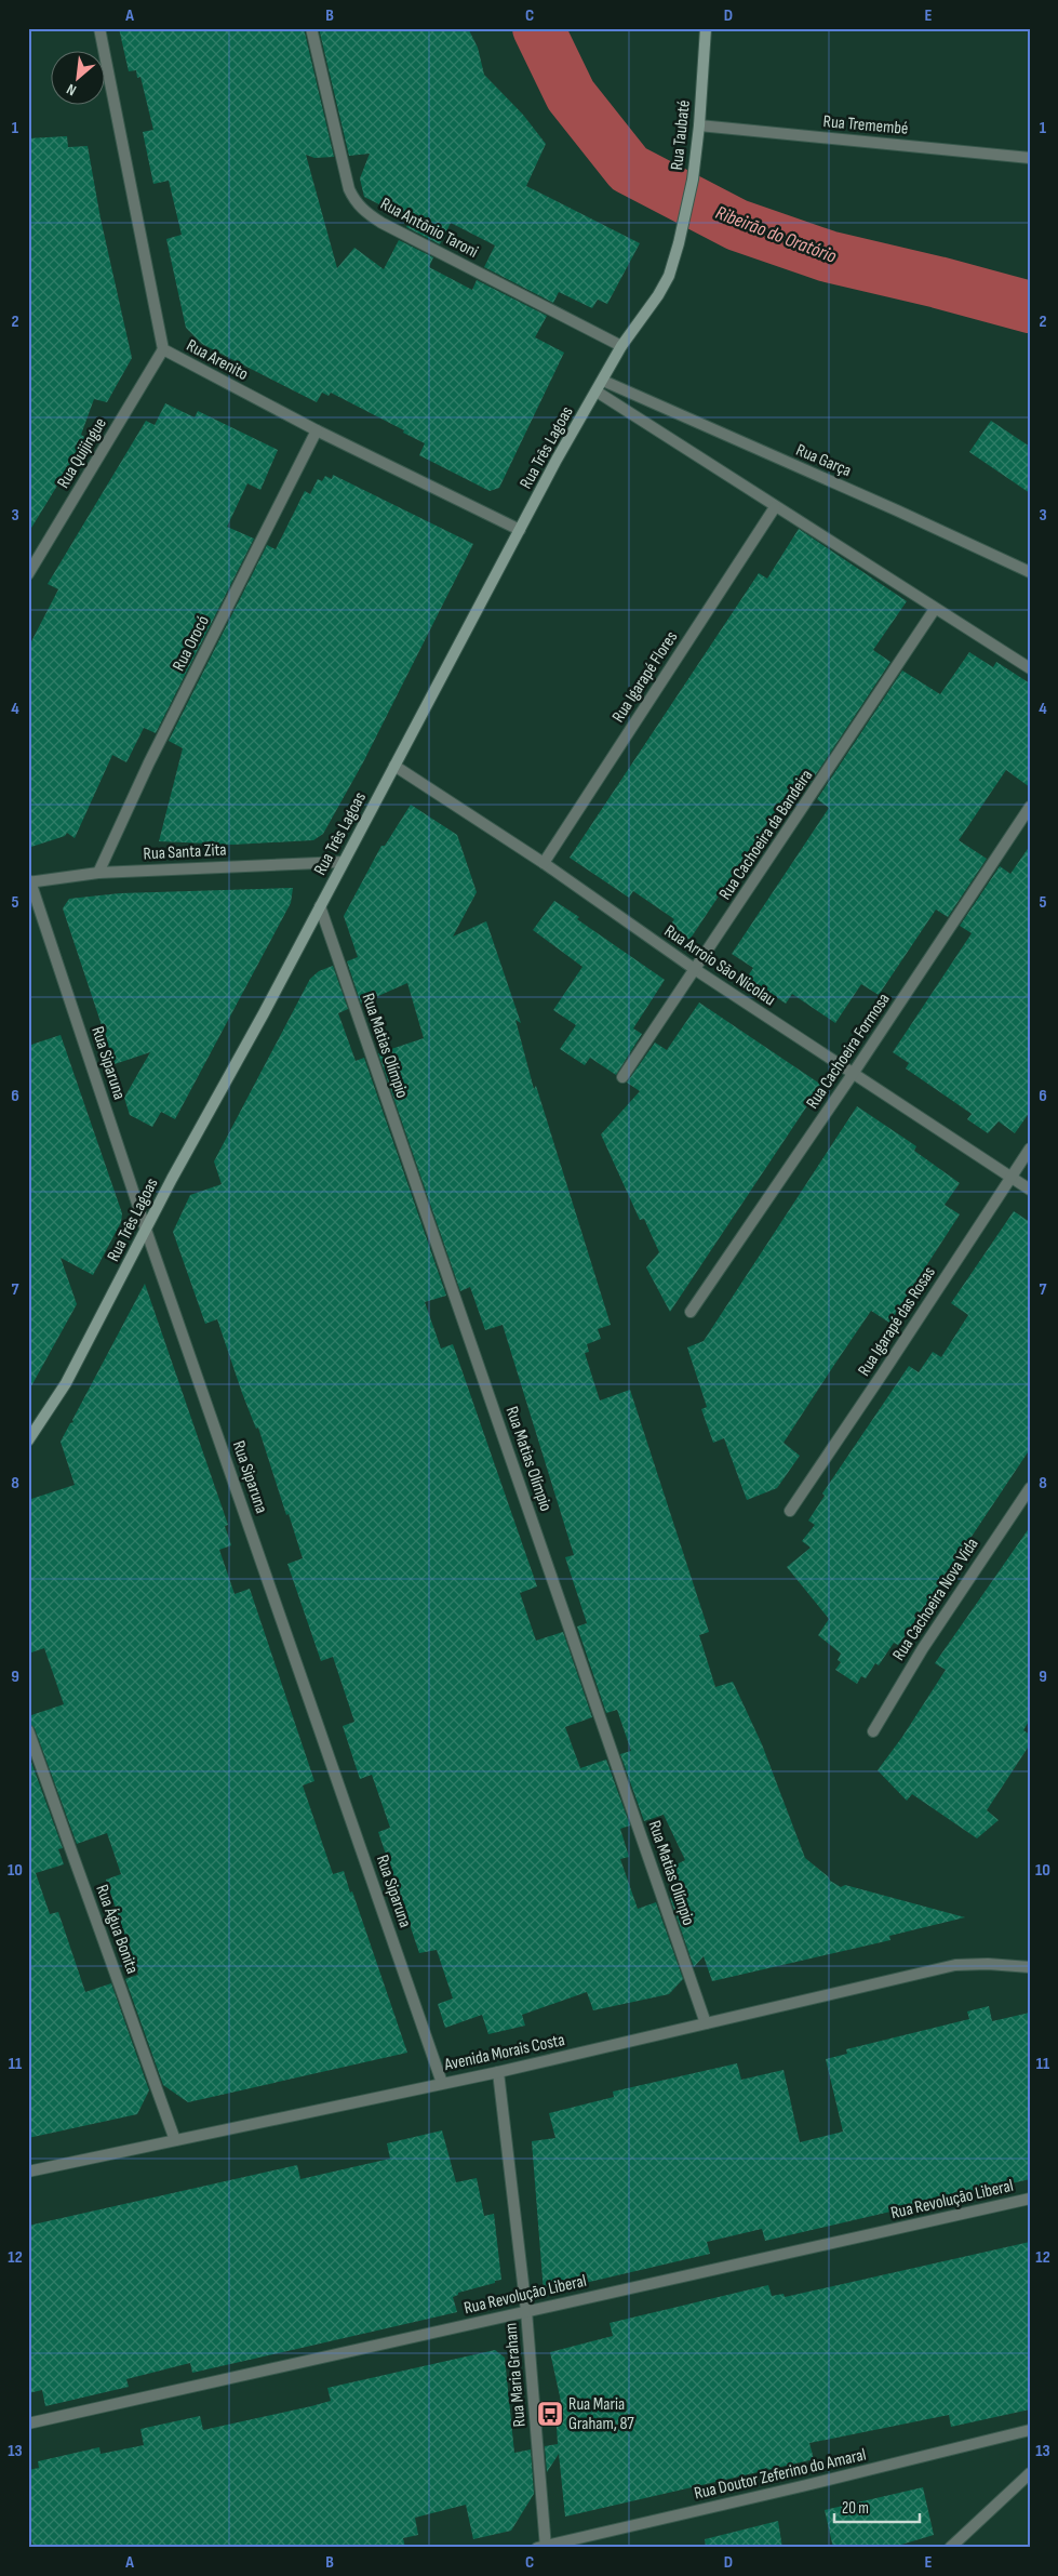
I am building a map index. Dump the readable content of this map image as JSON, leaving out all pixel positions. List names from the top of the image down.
{
  "streets": {
    "street": [
      "Rua Tremembé",
      "Rua Taubaté",
      "Rua Antônio Taroni",
      "Rua Arenito",
      "Rua Três Lagoas",
      "Rua Quijingue",
      "Rua Garça",
      "Rua Orocó",
      "Rua Igarapé Flores",
      "Rua Cachoeira da Bandeira",
      "Rua Santa Zita",
      "Rua Arroio São Nicolau",
      "Rua Matias Olímpio",
      "Rua Cachoeira Formosa",
      "Rua Siparuna",
      "Rua Igarapé das Rosas",
      "Rua Cachoeira Nova Vida",
      "Rua Água Bonita",
      "Avenida Morais Costa",
      "Rua Revolução Liberal",
      "Rua Maria Graham",
      "Rua Doutor Zeferino do Amaral"
    ]
  },
  "crossings": [
    ["Rua Tremembé", "Rua Taubaté"],
    ["Rua Taubaté", "Rua Três Lagoas"],
    ["Rua Antônio Taroni", "Rua Três Lagoas"],
    ["Rua Arenito", "Rua Três Lagoas"],
    ["Rua Arenito", "Rua Quijingue"],
    ["Rua Arenito", "Rua Orocó"],
    ["Rua Três Lagoas", "Rua Garça"],
    ["Rua Três Lagoas", "Rua Santa Zita"],
    ["Rua Três Lagoas", "Rua Arroio São Nicolau"],
    ["Rua Três Lagoas", "Rua Matias Olímpio"],
    ["Rua Três Lagoas", "Rua Siparuna"],
    ["Rua Orocó", "Rua Santa Zita"],
    ["Rua Igarapé Flores", "Rua Arroio São Nicolau"],
    ["Rua Cachoeira da Bandeira", "Rua Arroio São Nicolau"],
    ["Rua Santa Zita", "Rua Siparuna"],
    ["Rua Arroio São Nicolau", "Rua Cachoeira Formosa"],
    ["Rua Arroio São Nicolau", "Rua Igarapé das Rosas"],
    ["Rua Matias Olímpio", "Avenida Morais Costa"],
    ["Rua Siparuna", "Avenida Morais Costa"],
    ["Rua Água Bonita", "Avenida Morais Costa"],
    ["Avenida Morais Costa", "Rua Maria Graham"],
    ["Rua Revolução Liberal", "Rua Maria Graham"],
    ["Rua Maria Graham", "Rua Doutor Zeferino do Amaral"]
  ],
  "water": ["Ribeirão do Oratório"],
  "places": {
    "bus stop": ["Rua Maria Graham, 87"]
  },
  "scale_bar": "20 m",
  "north": "bottom left",
  "grid": {
    "columns": [
      "A",
      "B",
      "C",
      "D",
      "E"
    ],
    "rows": [
      "1",
      "2",
      "3",
      "4",
      "5",
      "6",
      "7",
      "8",
      "9",
      "10",
      "11",
      "12",
      "13"
    ]
  }
}
